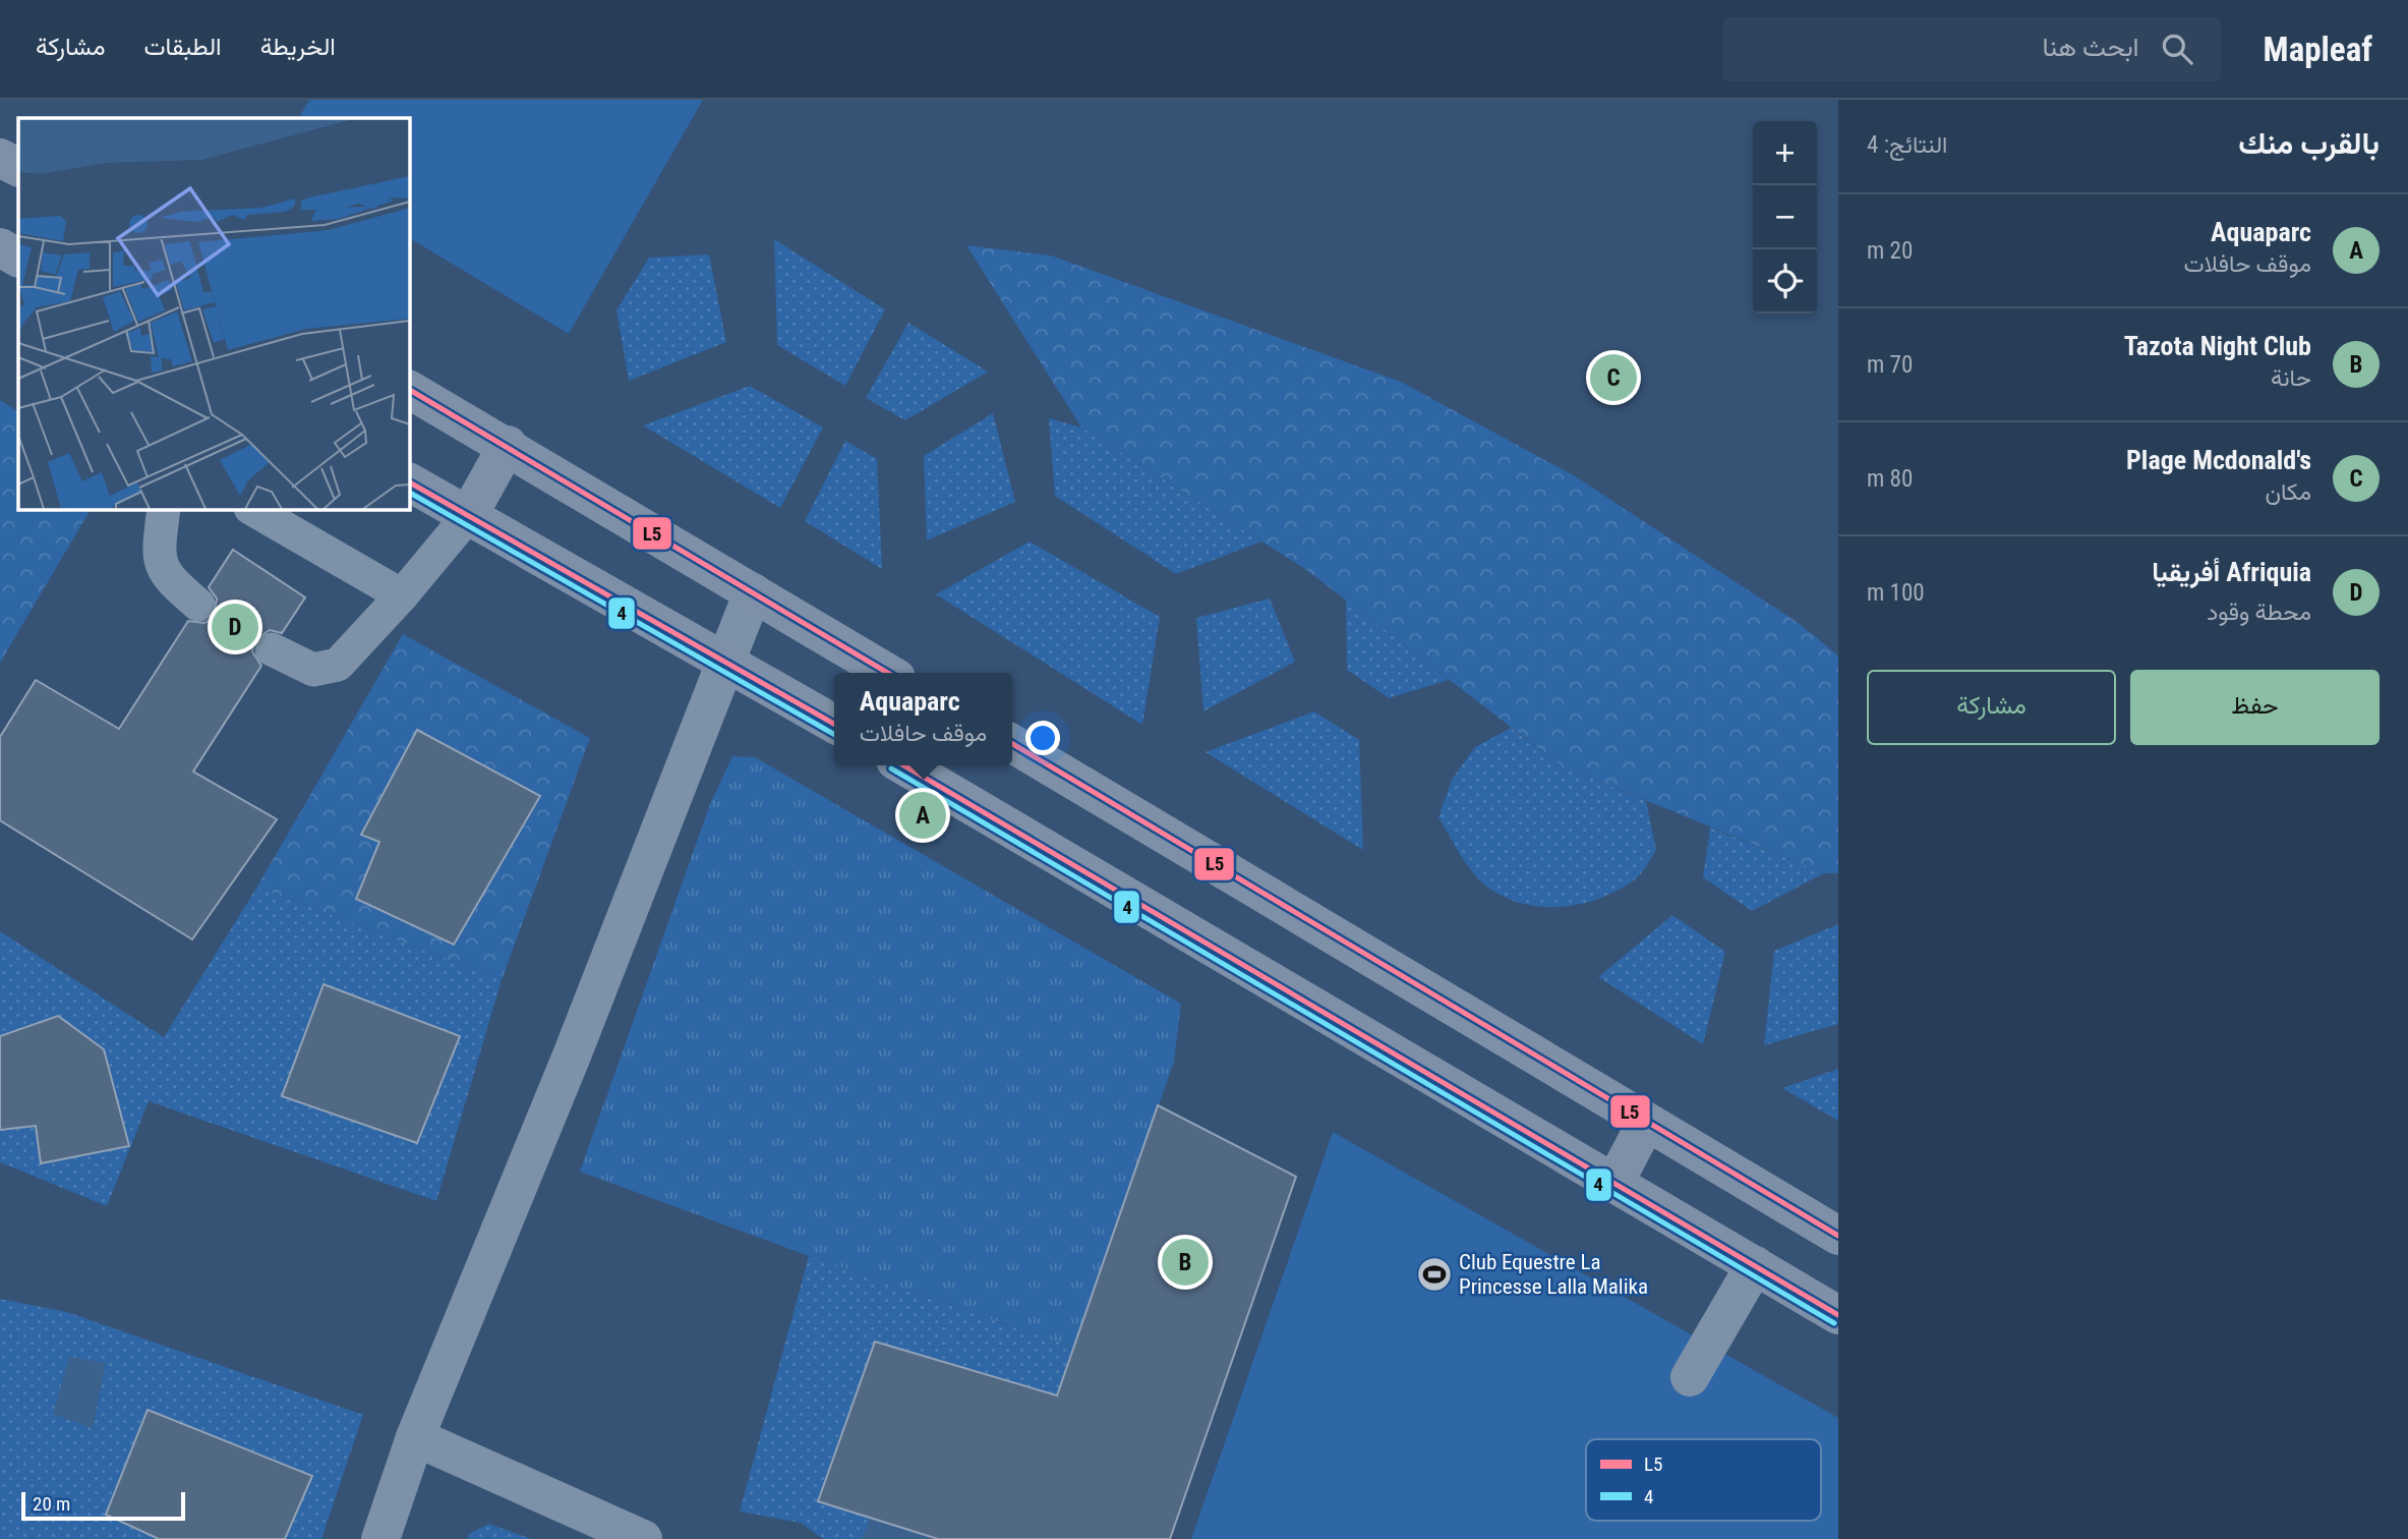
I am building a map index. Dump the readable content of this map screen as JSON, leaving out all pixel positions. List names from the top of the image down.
{
  "places": {
    "sports": ["Club Equestre La Princesse Lalla Malika"]
  },
  "lines": ["transit line L5", "transit line 4"],
  "legend": ["L5", "4"],
  "scale_bar": "20 m",
  "page": {
    "header": "Mapleaf",
    "search": "ابحث هنا",
    "nav": ["الخريطة", "الطبقات", "مشاركة"],
    "heading": ["بالقرب منك", "النتائج: 4"],
    "map_buttons": ["+", "−"],
    "list": [
      {
        "mark": "A",
        "name": "Aquaparc",
        "note": "موقف حافلات",
        "value": "20 m"
      },
      {
        "mark": "B",
        "name": "Tazota Night Club",
        "note": "حانة",
        "value": "70 m"
      },
      {
        "mark": "C",
        "name": "Plage Mcdonald's",
        "note": "مكان",
        "value": "80 m"
      },
      {
        "mark": "D",
        "name": "Afriquia أفريقيا",
        "note": "محطة وقود",
        "value": "100 m"
      }
    ],
    "pins": [
      "C",
      "D",
      "A",
      "B"
    ],
    "buttons": ["حفظ", "مشاركة"],
    "popup": ["Aquaparc", "موقف حافلات"],
    "scale": "20 m"
  }
}
